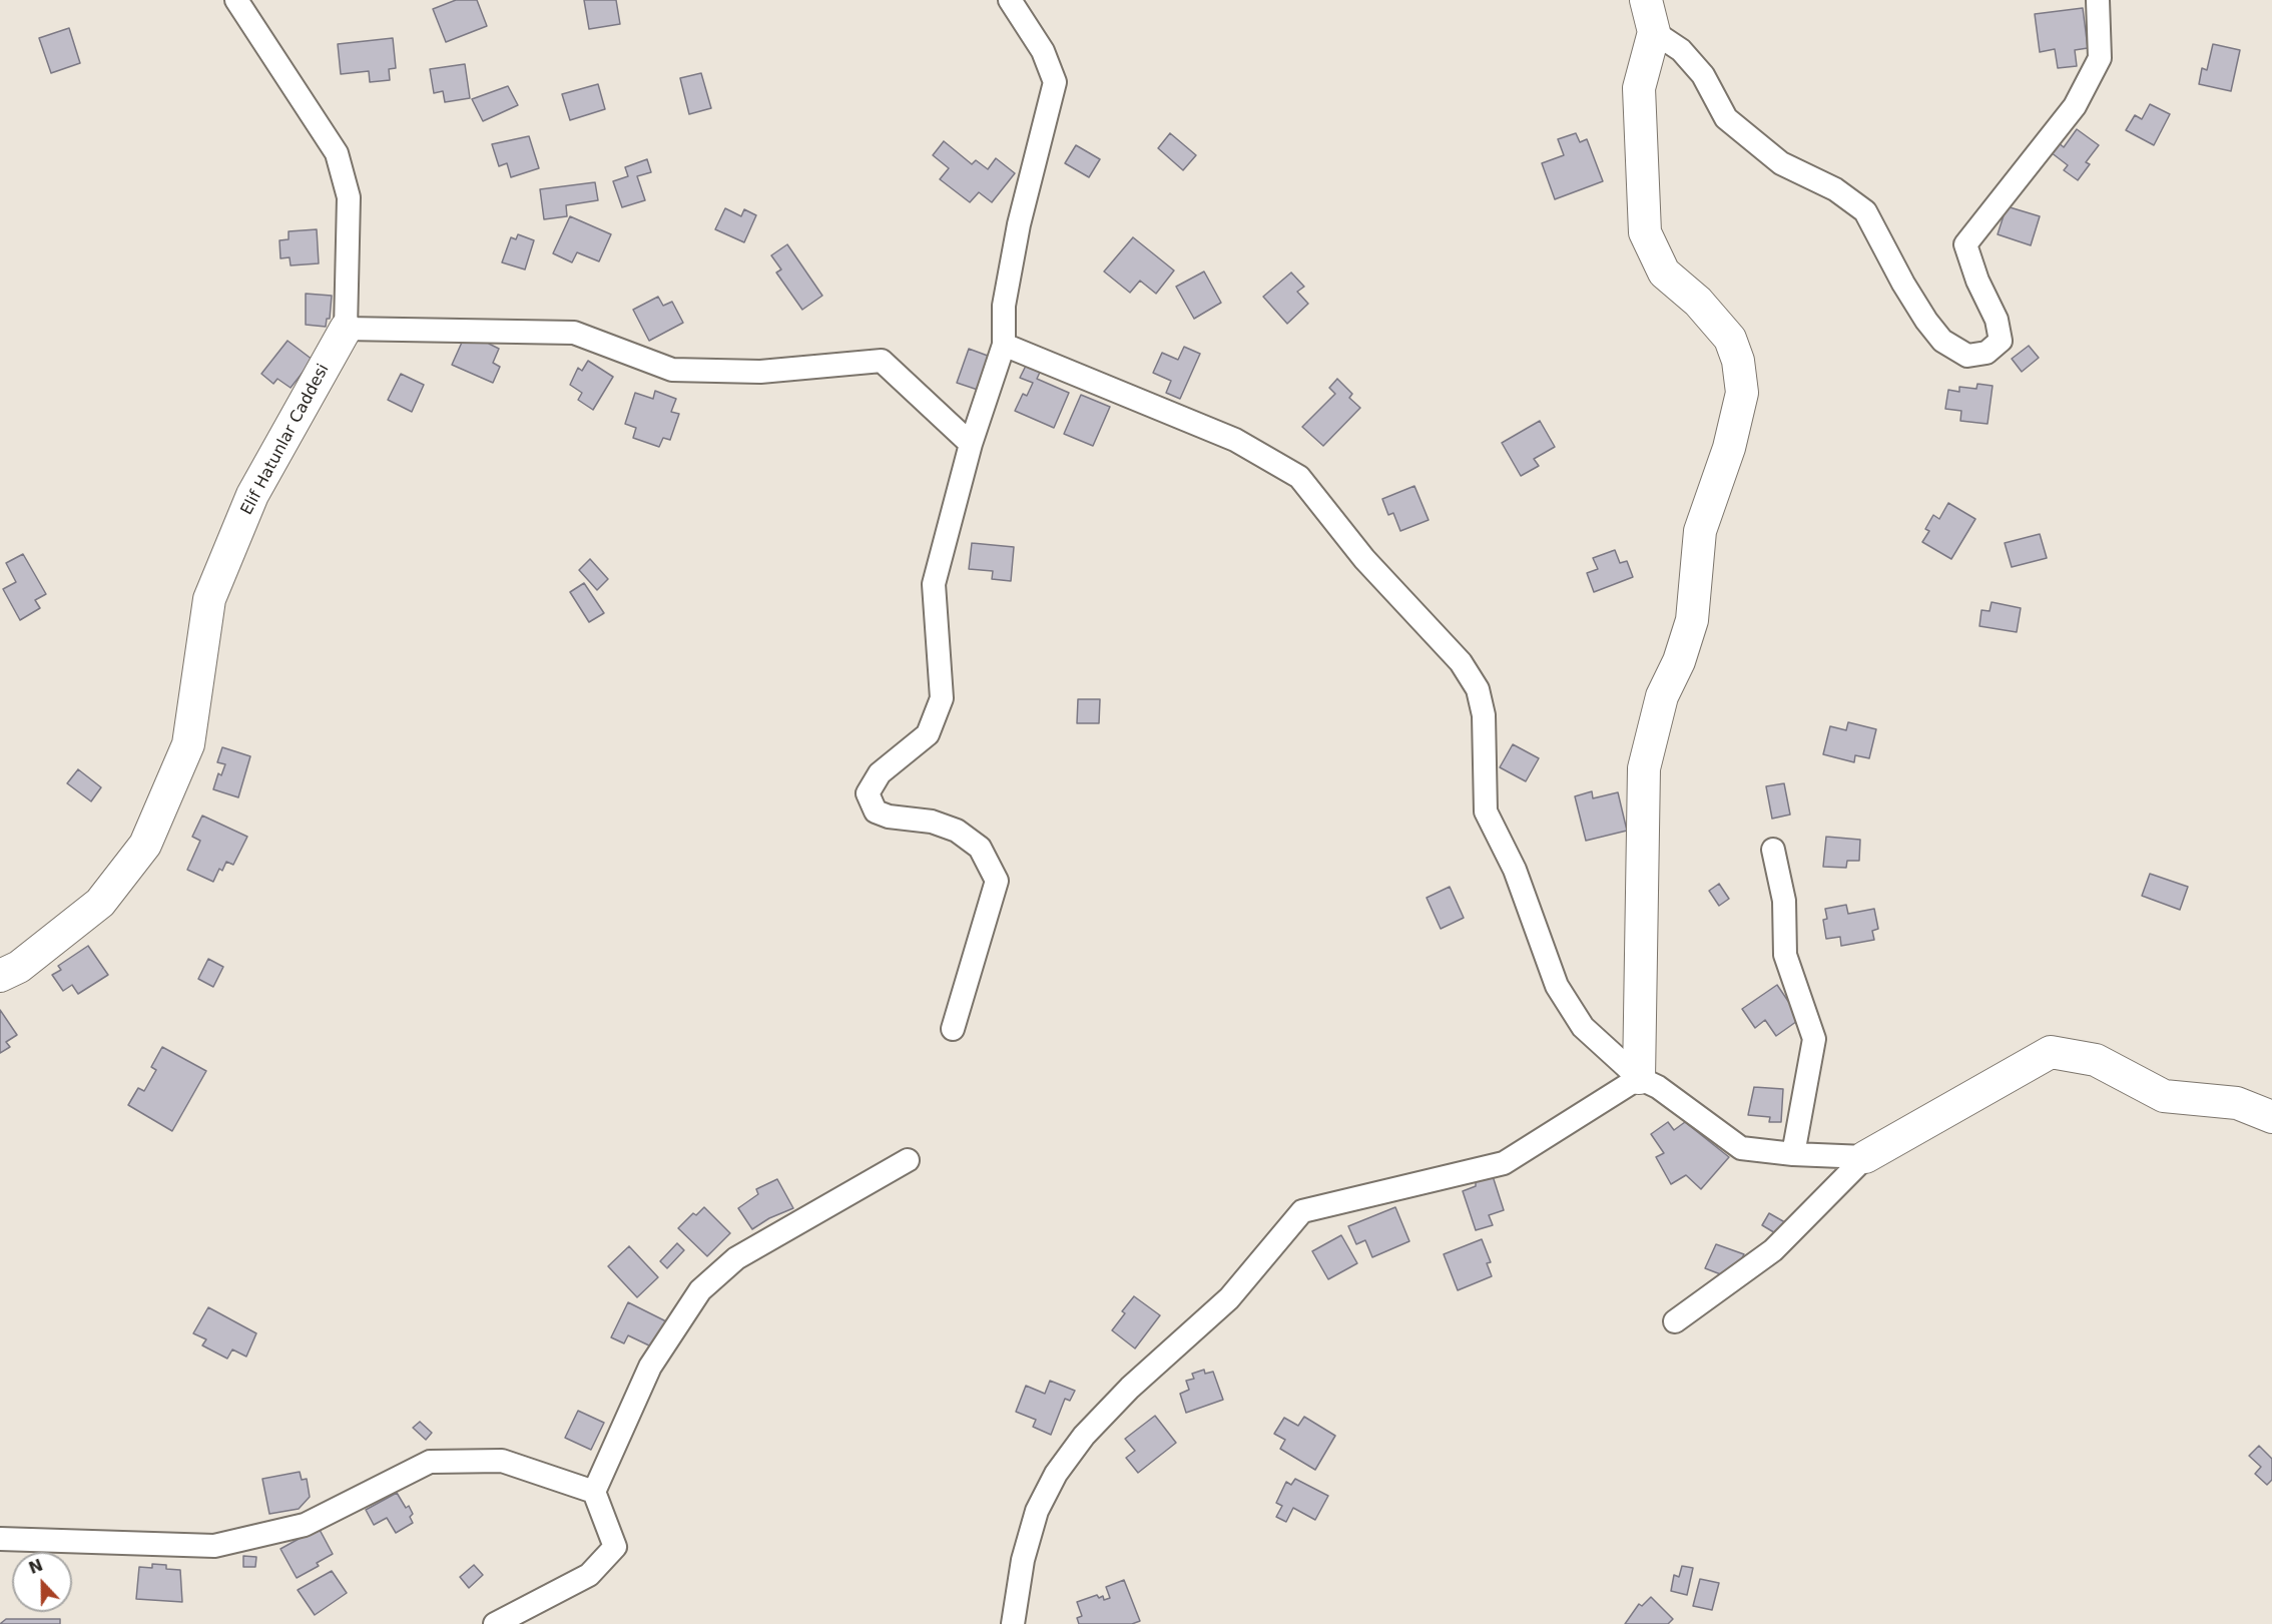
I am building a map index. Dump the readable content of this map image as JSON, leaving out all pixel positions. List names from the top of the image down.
{
  "streets": {
    "street": ["Elif Hatunlar Caddesi"]
  },
  "north": "top"
}
